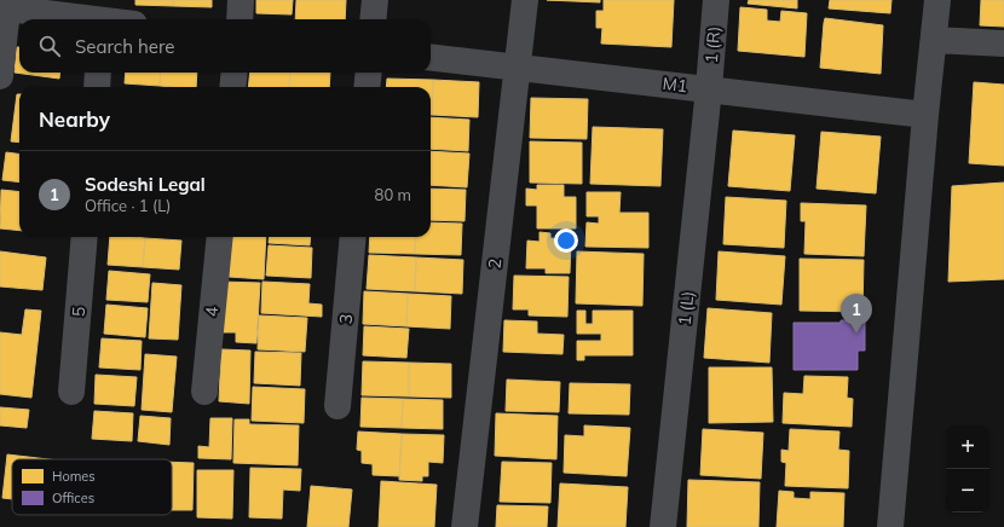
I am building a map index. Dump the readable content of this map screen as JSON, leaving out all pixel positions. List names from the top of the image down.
{
  "streets": {
    "street": [
      "1 (R)",
      "M1",
      "2",
      "1 (L)",
      "5",
      "4",
      "3"
    ]
  },
  "crossings": [
    ["1 (R)", "M1"],
    ["1 (R)", "1 (L)"],
    ["M1", "2"],
    ["M1", "1 (L)"]
  ],
  "legend": ["Homes", "Offices"],
  "page": {
    "search": "Search here",
    "heading": "Nearby",
    "list": [
      {
        "mark": "1",
        "name": "Sodeshi Legal",
        "note": "Office · 1 (L)",
        "value": "80 m"
      }
    ],
    "pins": "1",
    "map_buttons": ["+", "−"]
  }
}
